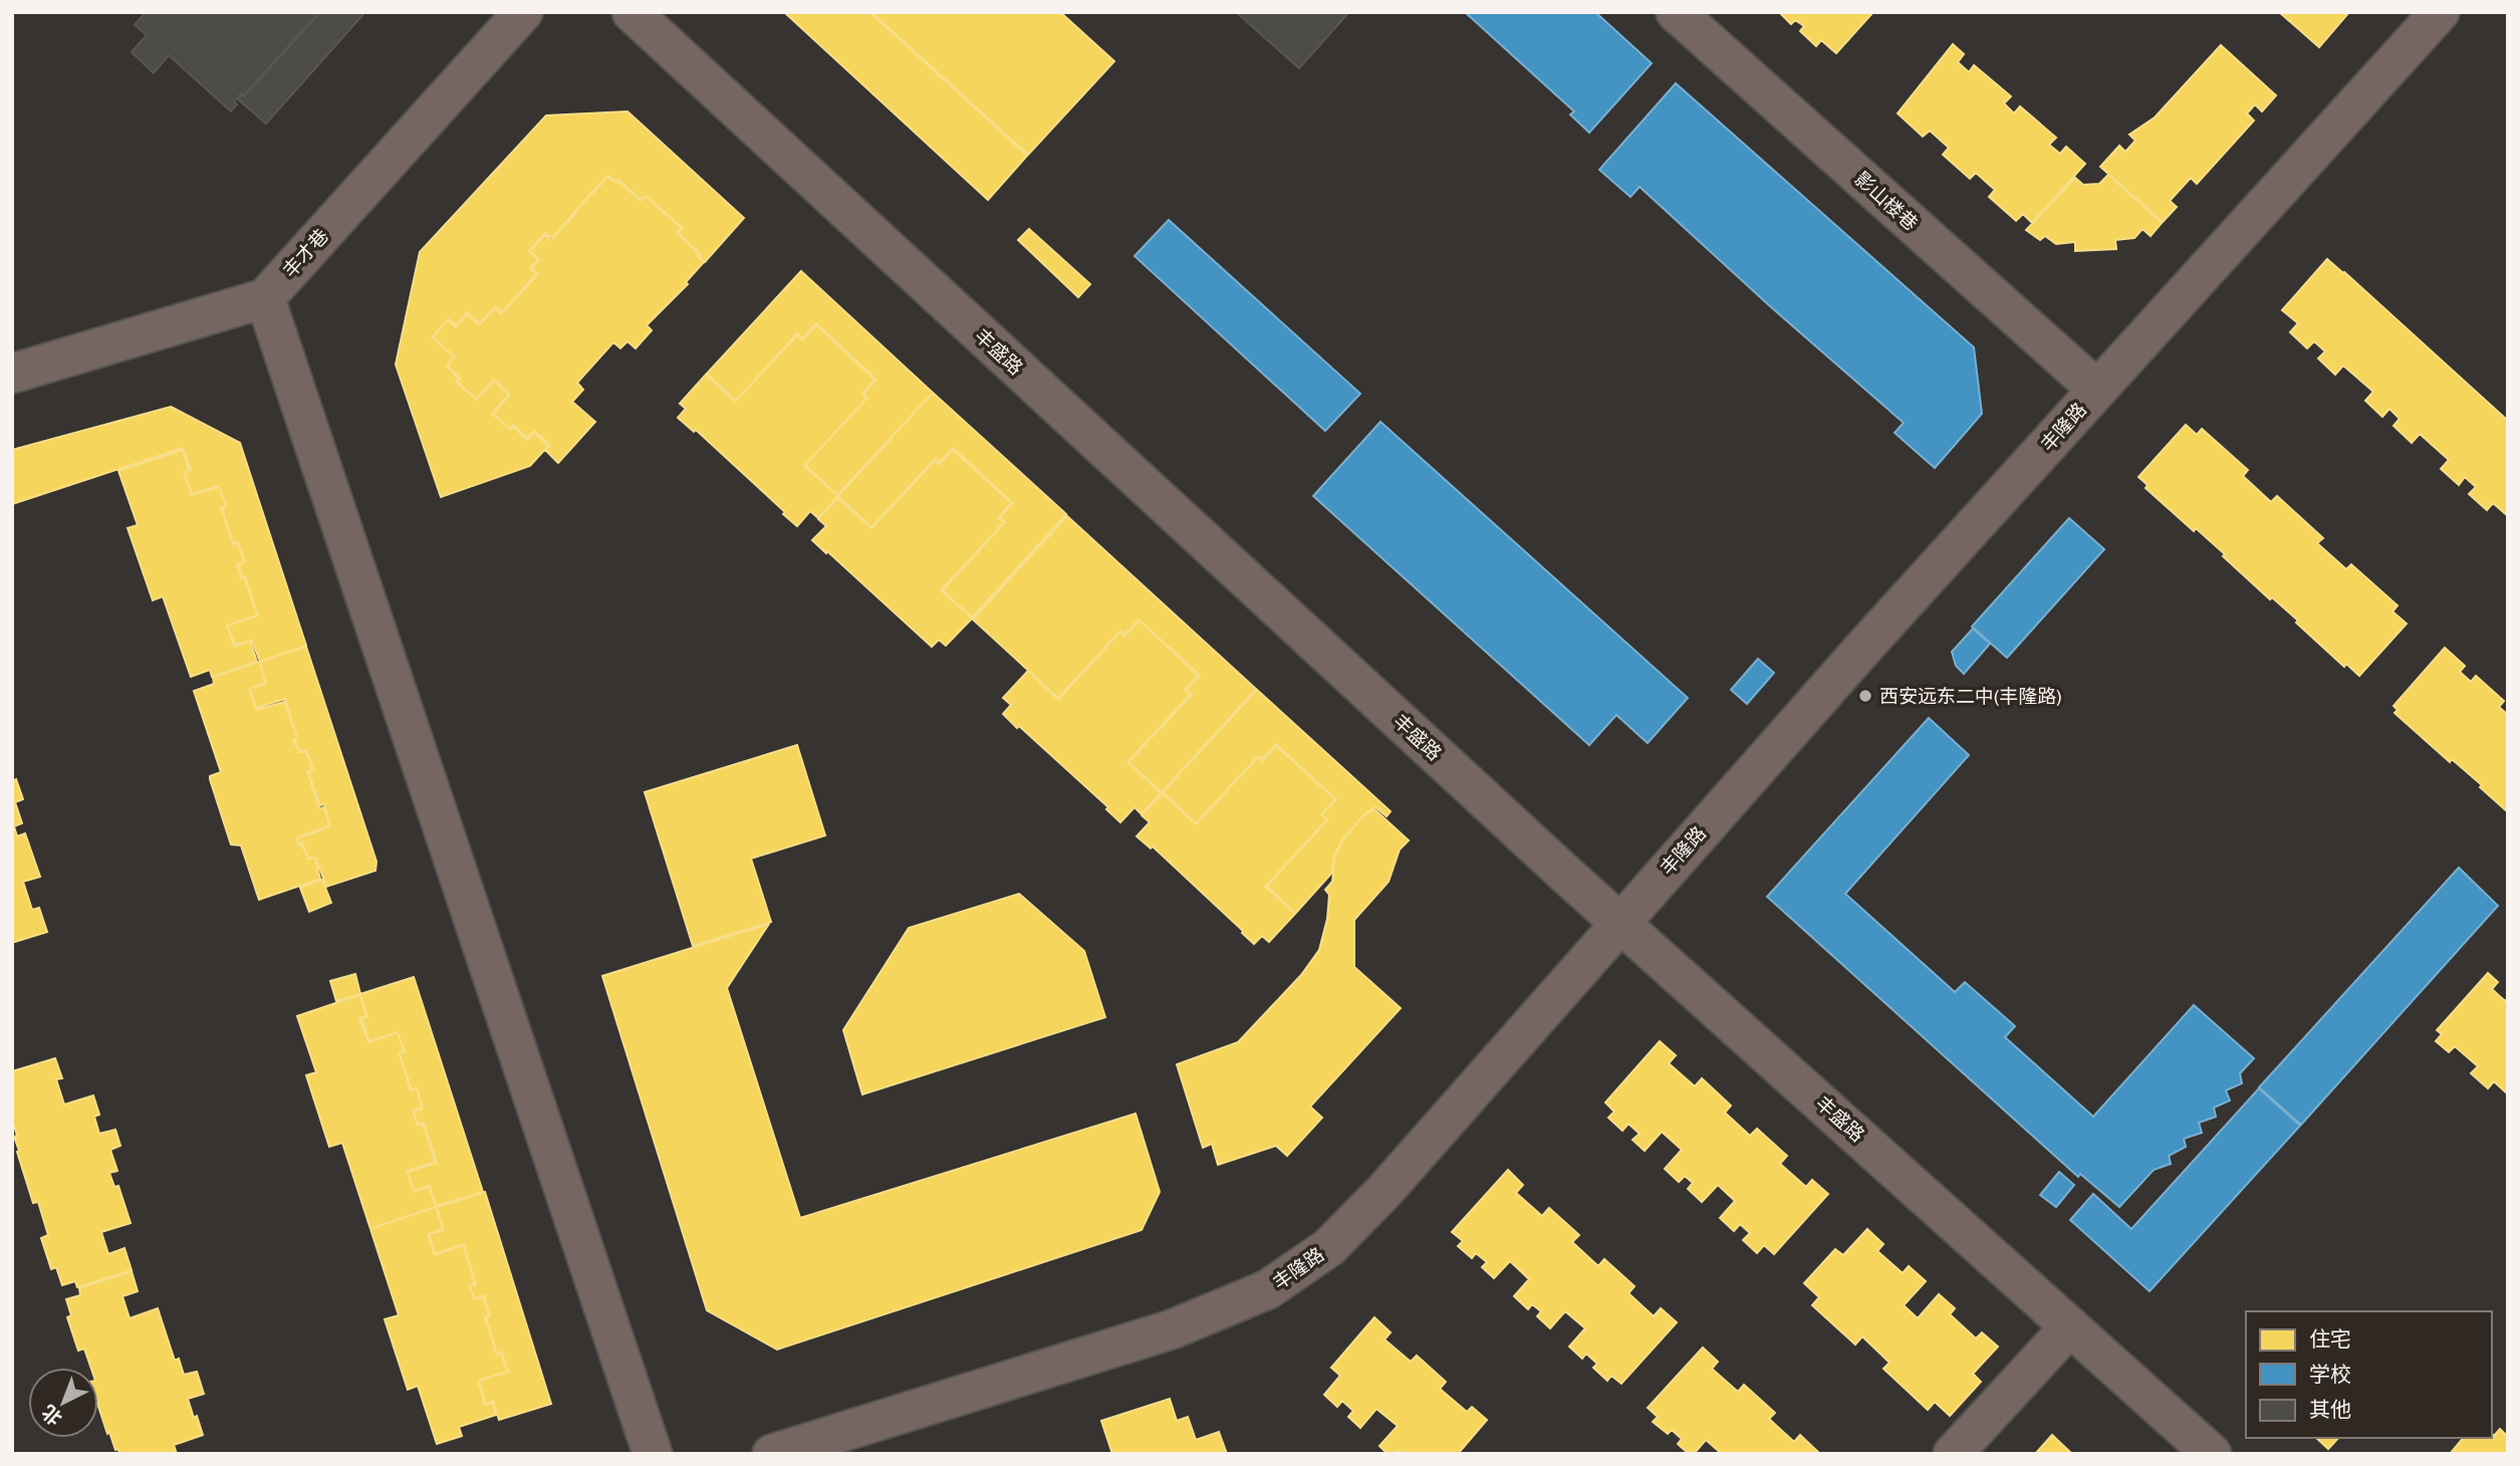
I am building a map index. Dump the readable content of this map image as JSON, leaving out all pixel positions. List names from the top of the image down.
{
  "streets": {
    "street": [
      "影山楼巷",
      "丰才巷",
      "丰盛路",
      "丰隆路"
    ]
  },
  "crossings": [
    ["影山楼巷", "丰隆路"],
    ["丰盛路", "丰隆路"]
  ],
  "places": ["西安远东二中(丰隆路)"],
  "legend": ["住宅", "学校", "其他"],
  "north": "bottom left"
}
